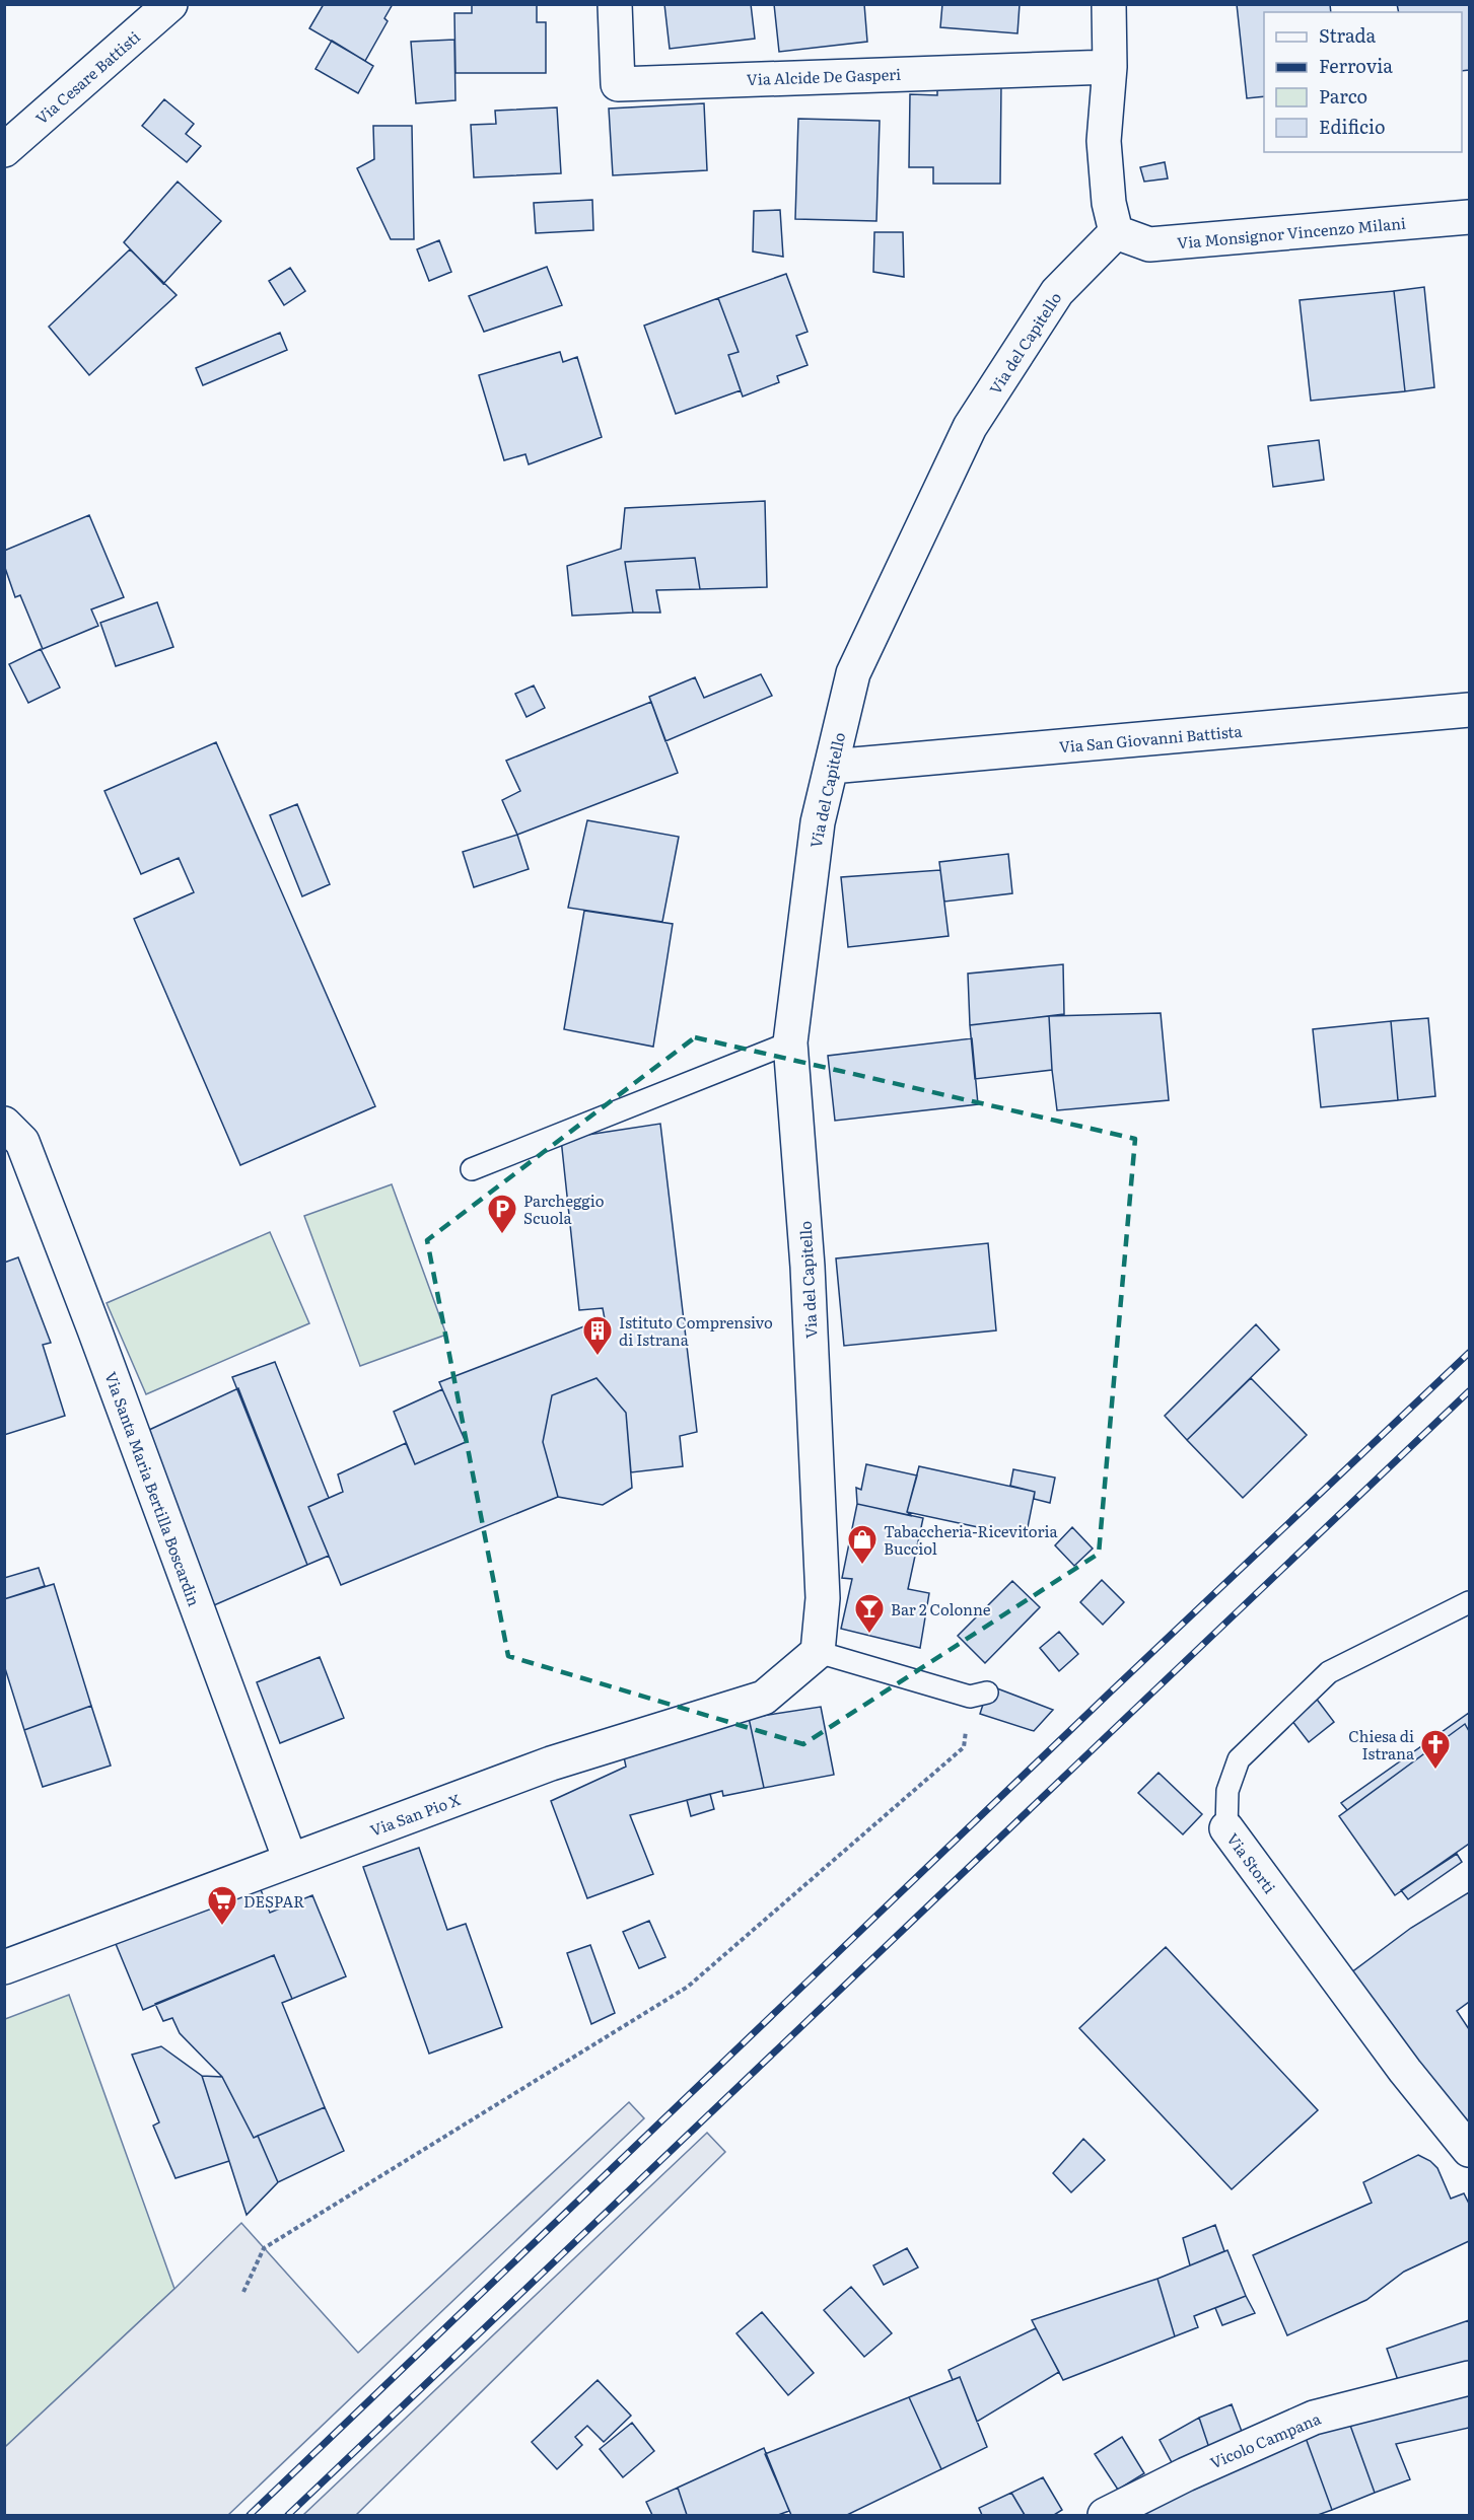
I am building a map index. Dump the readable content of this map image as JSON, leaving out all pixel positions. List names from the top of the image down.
{
  "streets": {
    "street": [
      "Via Alcide De Gasperi",
      "Via Cesare Battisti",
      "Via Monsignor Vincenzo Milani",
      "Via del Capitello",
      "Via San Giovanni Battista",
      "Via Santa Maria Bertilla Boscardin",
      "Via San Pio X",
      "Via Storti",
      "Vicolo Campana"
    ]
  },
  "crossings": [
    ["Via Monsignor Vincenzo Milani", "Via del Capitello"],
    ["Via del Capitello", "Via San Giovanni Battista"],
    ["Via del Capitello", "Via San Pio X"],
    ["Via Santa Maria Bertilla Boscardin", "Via San Pio X"]
  ],
  "places": {
    "parking": ["Parcheggio Scuola"],
    "building": ["Istituto Comprensivo di Istrana"],
    "shop": ["Tabaccheria-Ricevitoria Bucciol"],
    "bar": ["Bar 2 Colonne"],
    "church": ["Chiesa di Istrana"],
    "supermarket": ["DESPAR"]
  },
  "legend": [
    "Strada",
    "Ferrovia",
    "Parco",
    "Edificio"
  ]
}
